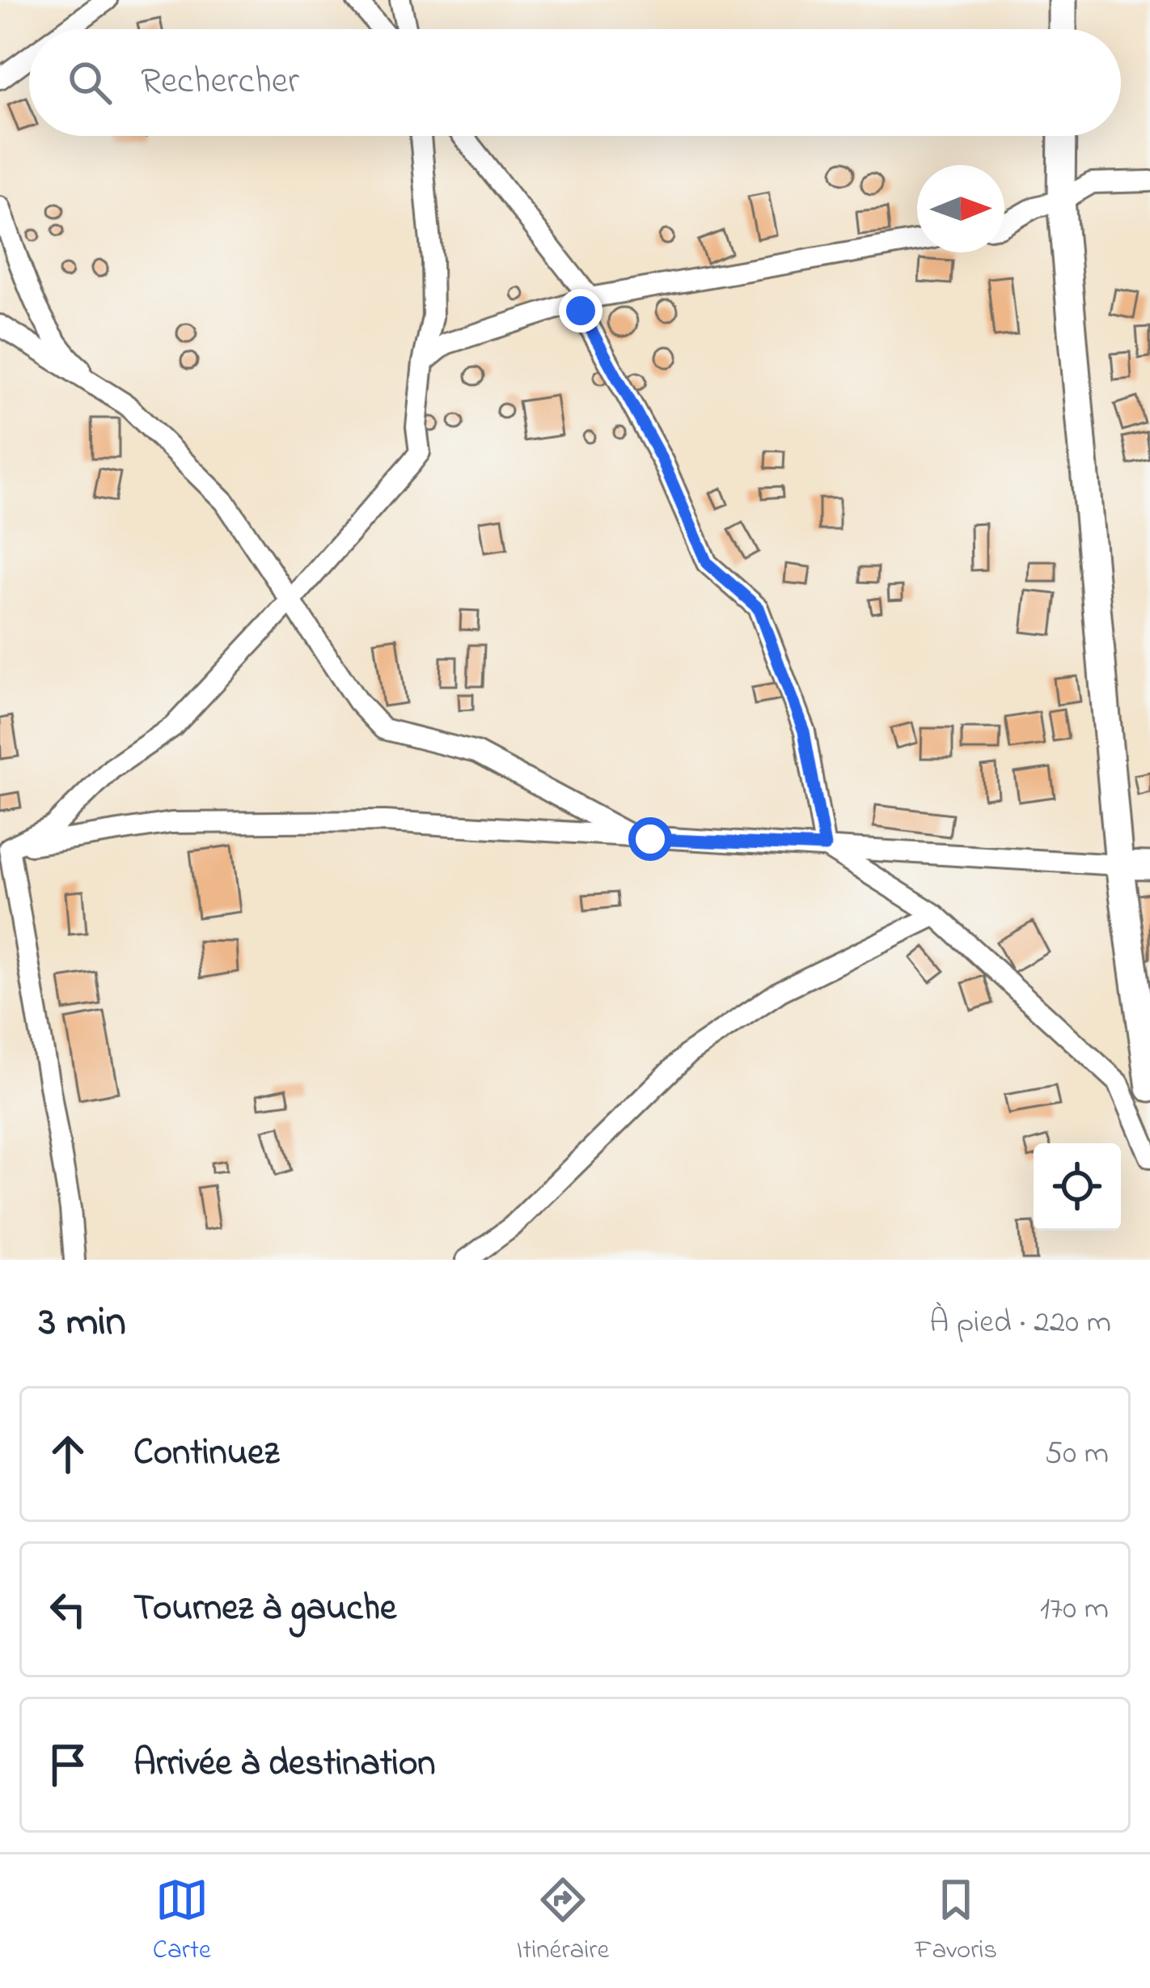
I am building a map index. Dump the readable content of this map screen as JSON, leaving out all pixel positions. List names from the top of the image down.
{
  "north": "right",
  "page": {
    "search": "Rechercher",
    "heading": ["3 min", "À pied · 220 m"],
    "list": [
      ["Continuez", "50 m"],
      ["Tournez à gauche", "170 m"],
      "Arrivée à destination"
    ],
    "nav": ["Carte", "Itinéraire", "Favoris"]
  }
}
